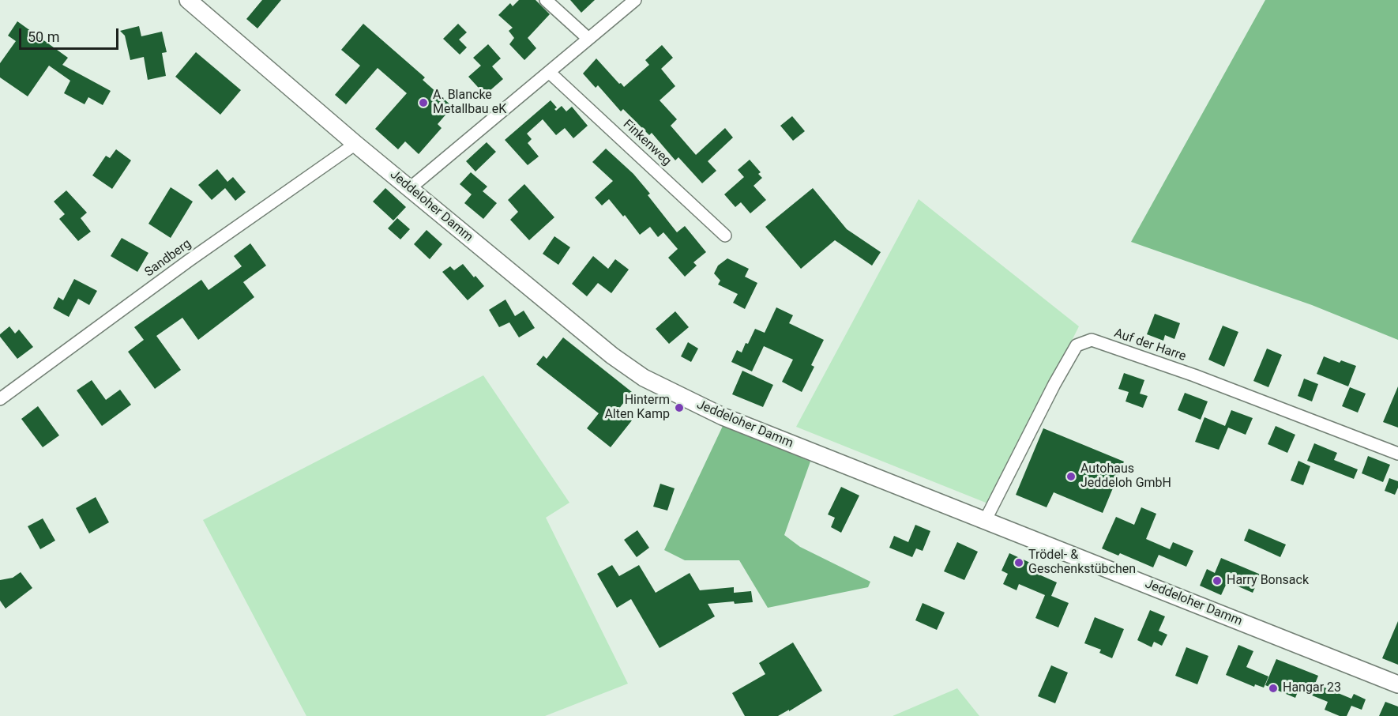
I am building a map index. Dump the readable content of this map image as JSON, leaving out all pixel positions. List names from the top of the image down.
{
  "streets": {
    "main road": ["Jeddeloher Damm"],
    "street": ["Finkenweg", "Sandberg", "Auf der Harre"]
  },
  "crossings": [
    ["Jeddeloher Damm", "Sandberg"],
    ["Jeddeloher Damm", "Auf der Harre"]
  ],
  "places": [
    "A. Blancke Metallbau eK",
    "Hinterm Alten Kamp",
    "Autohaus Jeddeloh GmbH",
    "Trödel- & Geschenkstübchen",
    "Harry Bonsack",
    "Hangar 23"
  ],
  "scale_bar": "50 m"
}
